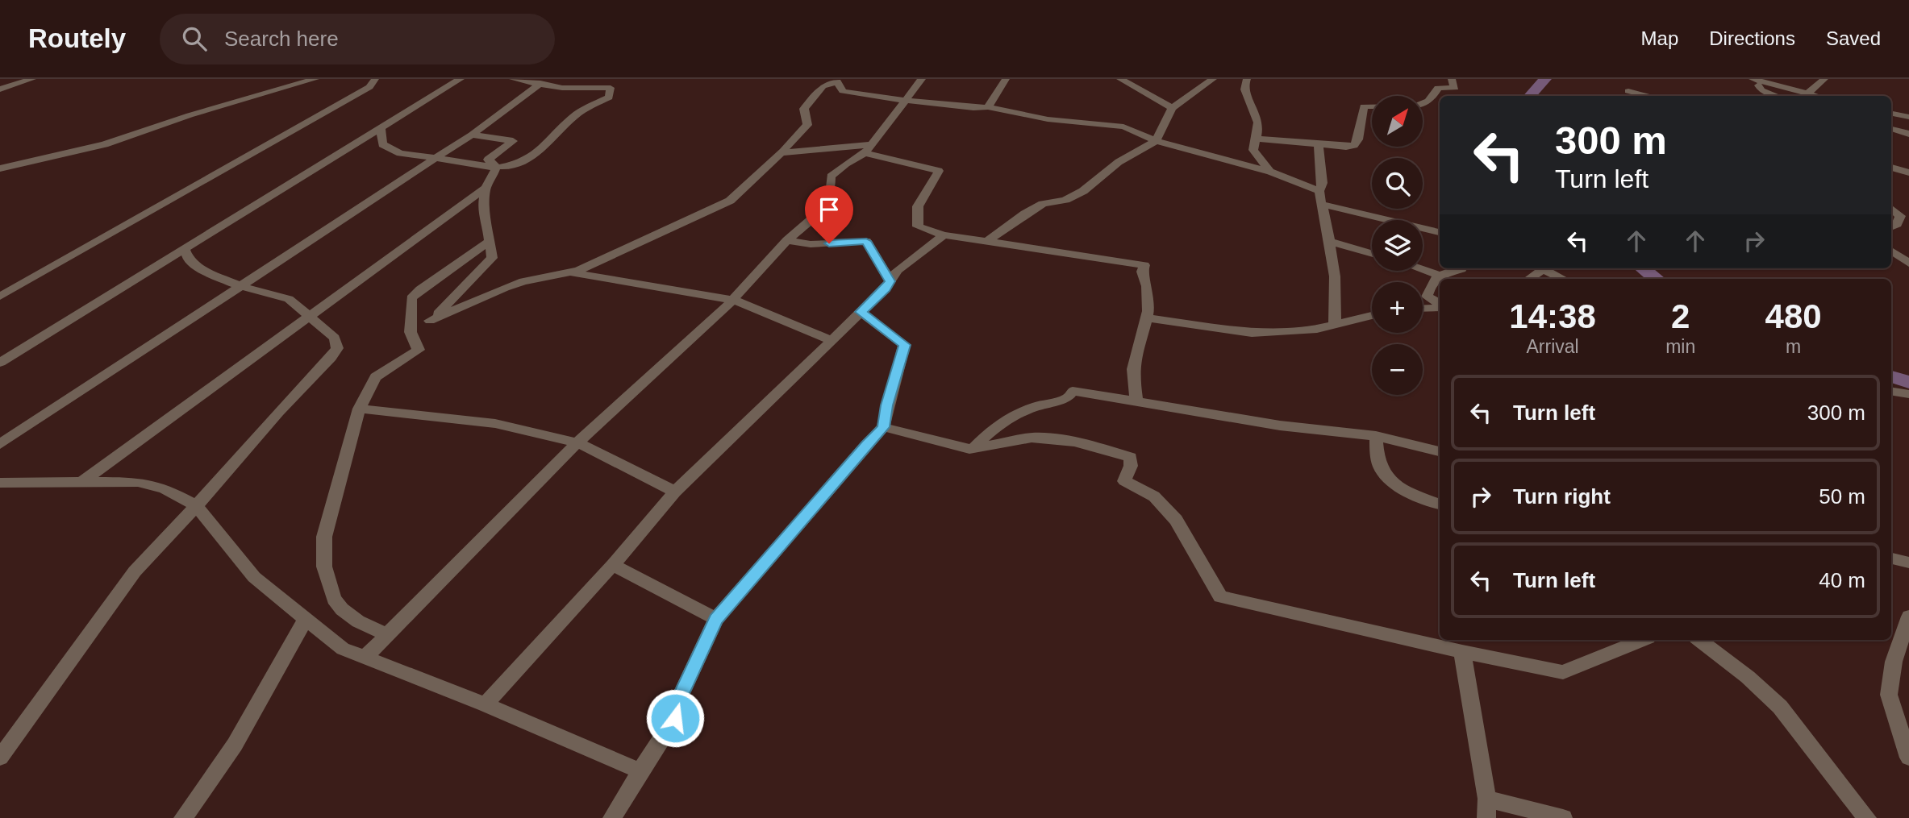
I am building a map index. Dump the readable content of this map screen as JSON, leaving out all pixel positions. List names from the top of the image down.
{
  "north": "top right",
  "page": {
    "header": "Routely",
    "search": "Search here",
    "nav": ["Map", "Directions", "Saved"],
    "map_buttons": ["+", "−"],
    "turn": ["300 m", "Turn left"],
    "eta": [
      "14:38",
      "Arrival",
      "2",
      "min",
      "480",
      "m"
    ],
    "list": [
      {
        "name": "Turn left",
        "value": "300 m"
      },
      {
        "name": "Turn right",
        "value": "50 m"
      },
      {
        "name": "Turn left",
        "value": "40 m"
      }
    ]
  }
}
